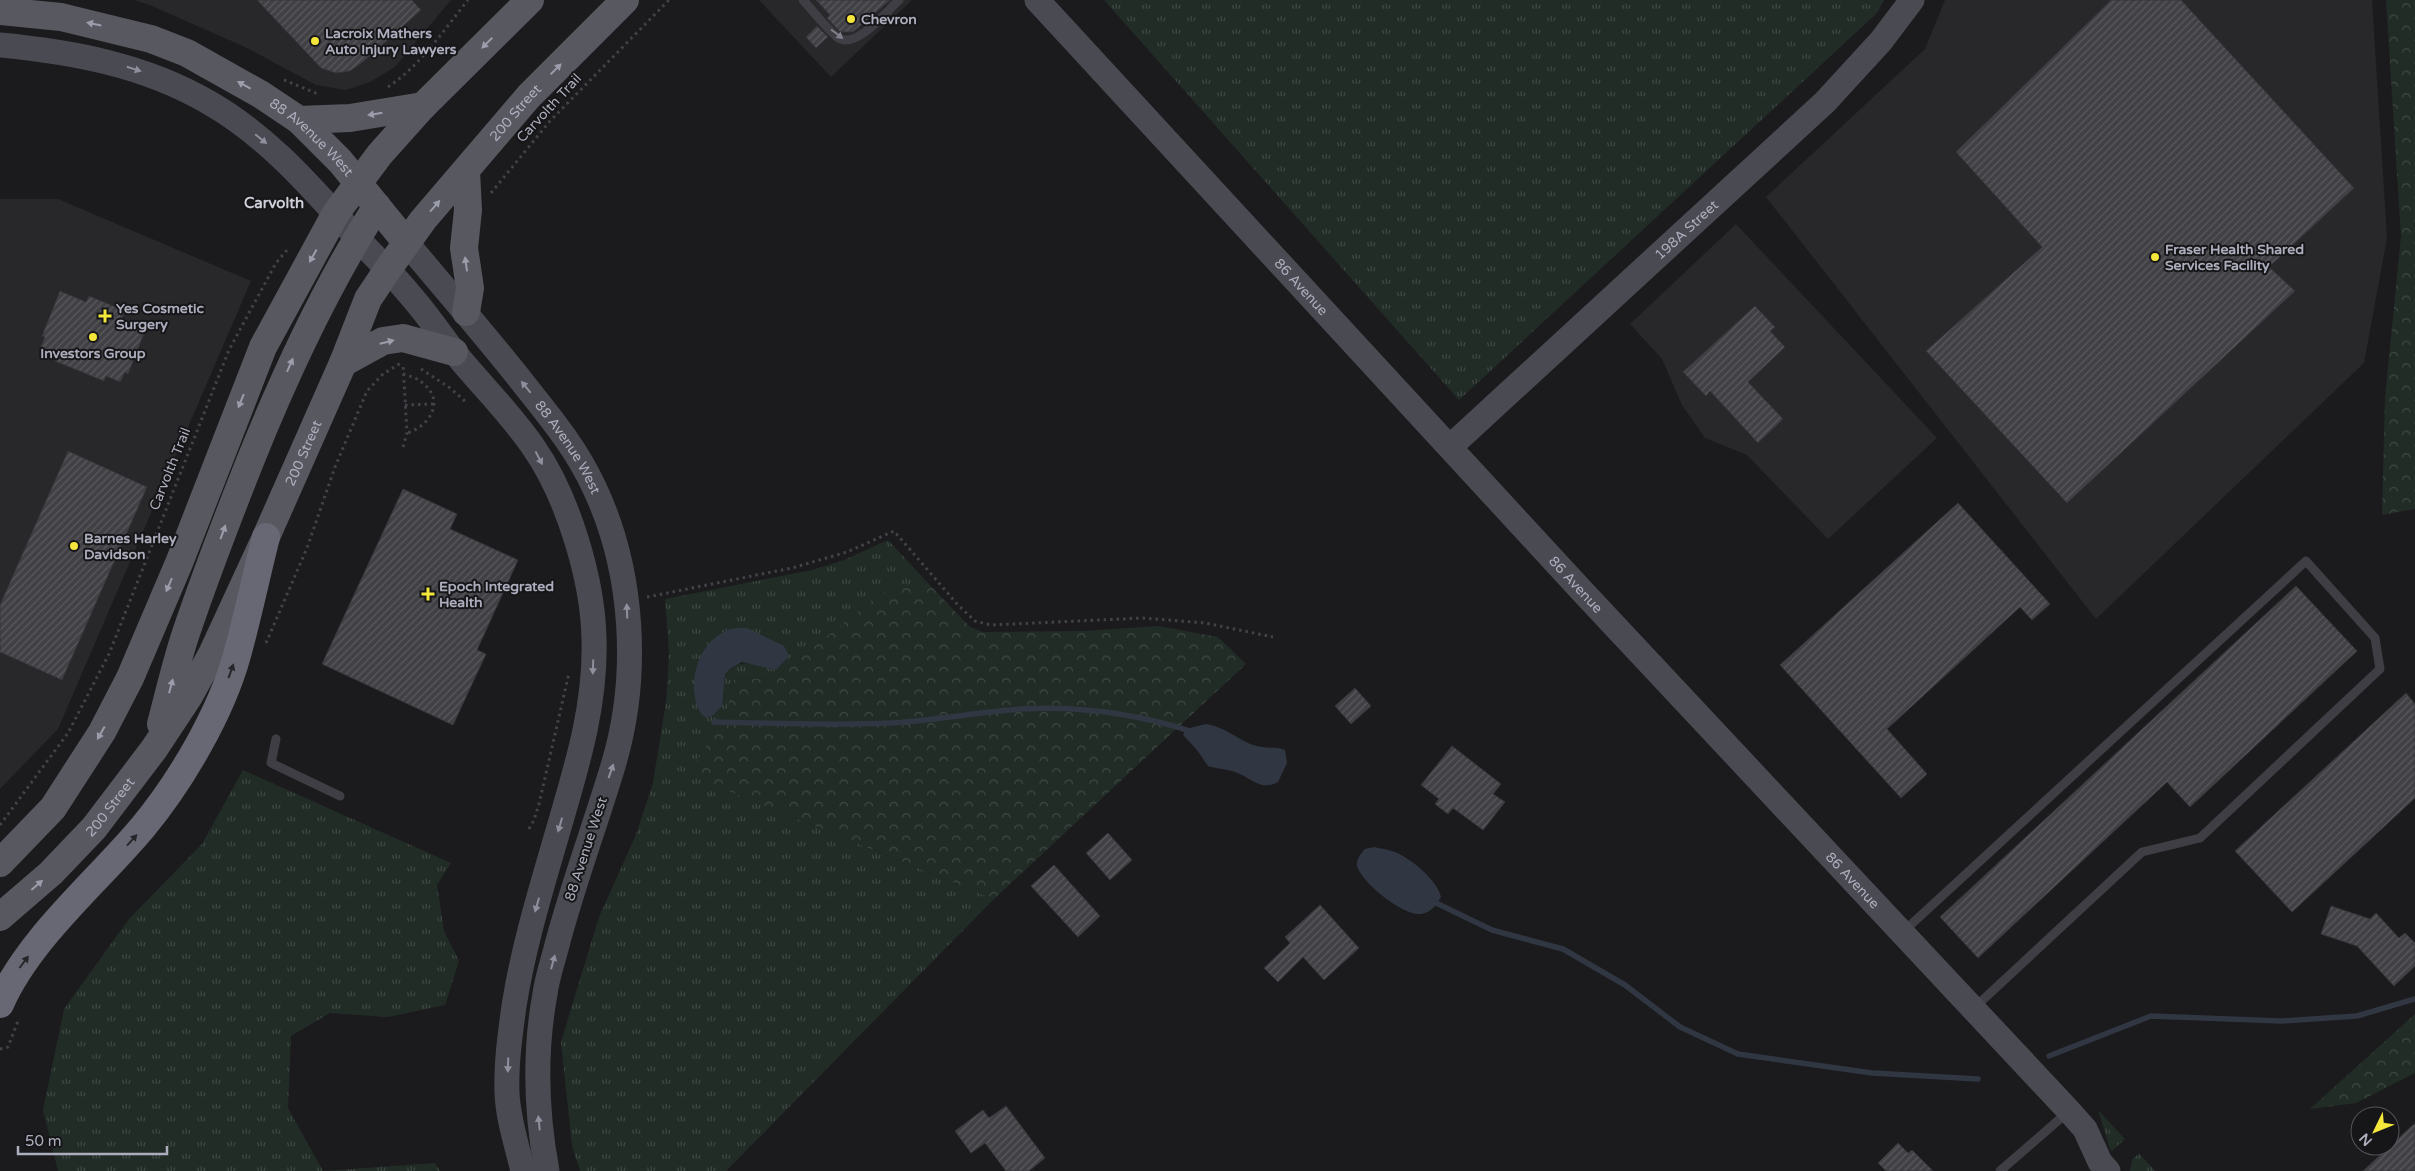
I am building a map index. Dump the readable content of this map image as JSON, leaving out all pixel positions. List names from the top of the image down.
{
  "streets": {
    "main road": ["200 Street", "88 Avenue West"],
    "street": ["198A Street", "86 Avenue"],
    "path": ["Carvolth Trail"]
  },
  "crossings": [
    ["200 Street", "88 Avenue West"],
    ["198A Street", "86 Avenue"]
  ],
  "districts": ["Carvolth"],
  "places": {
    "other": [
      "Chevron",
      "Lacroix Mathers Auto Injury Lawyers",
      "Fraser Health Shared Services Facility",
      "Investors Group",
      "Barnes Harley Davidson"
    ],
    "health": ["Yes Cosmetic Surgery", "Epoch Integrated Health"]
  },
  "scale_bar": "50 m",
  "north": "bottom left"
}
